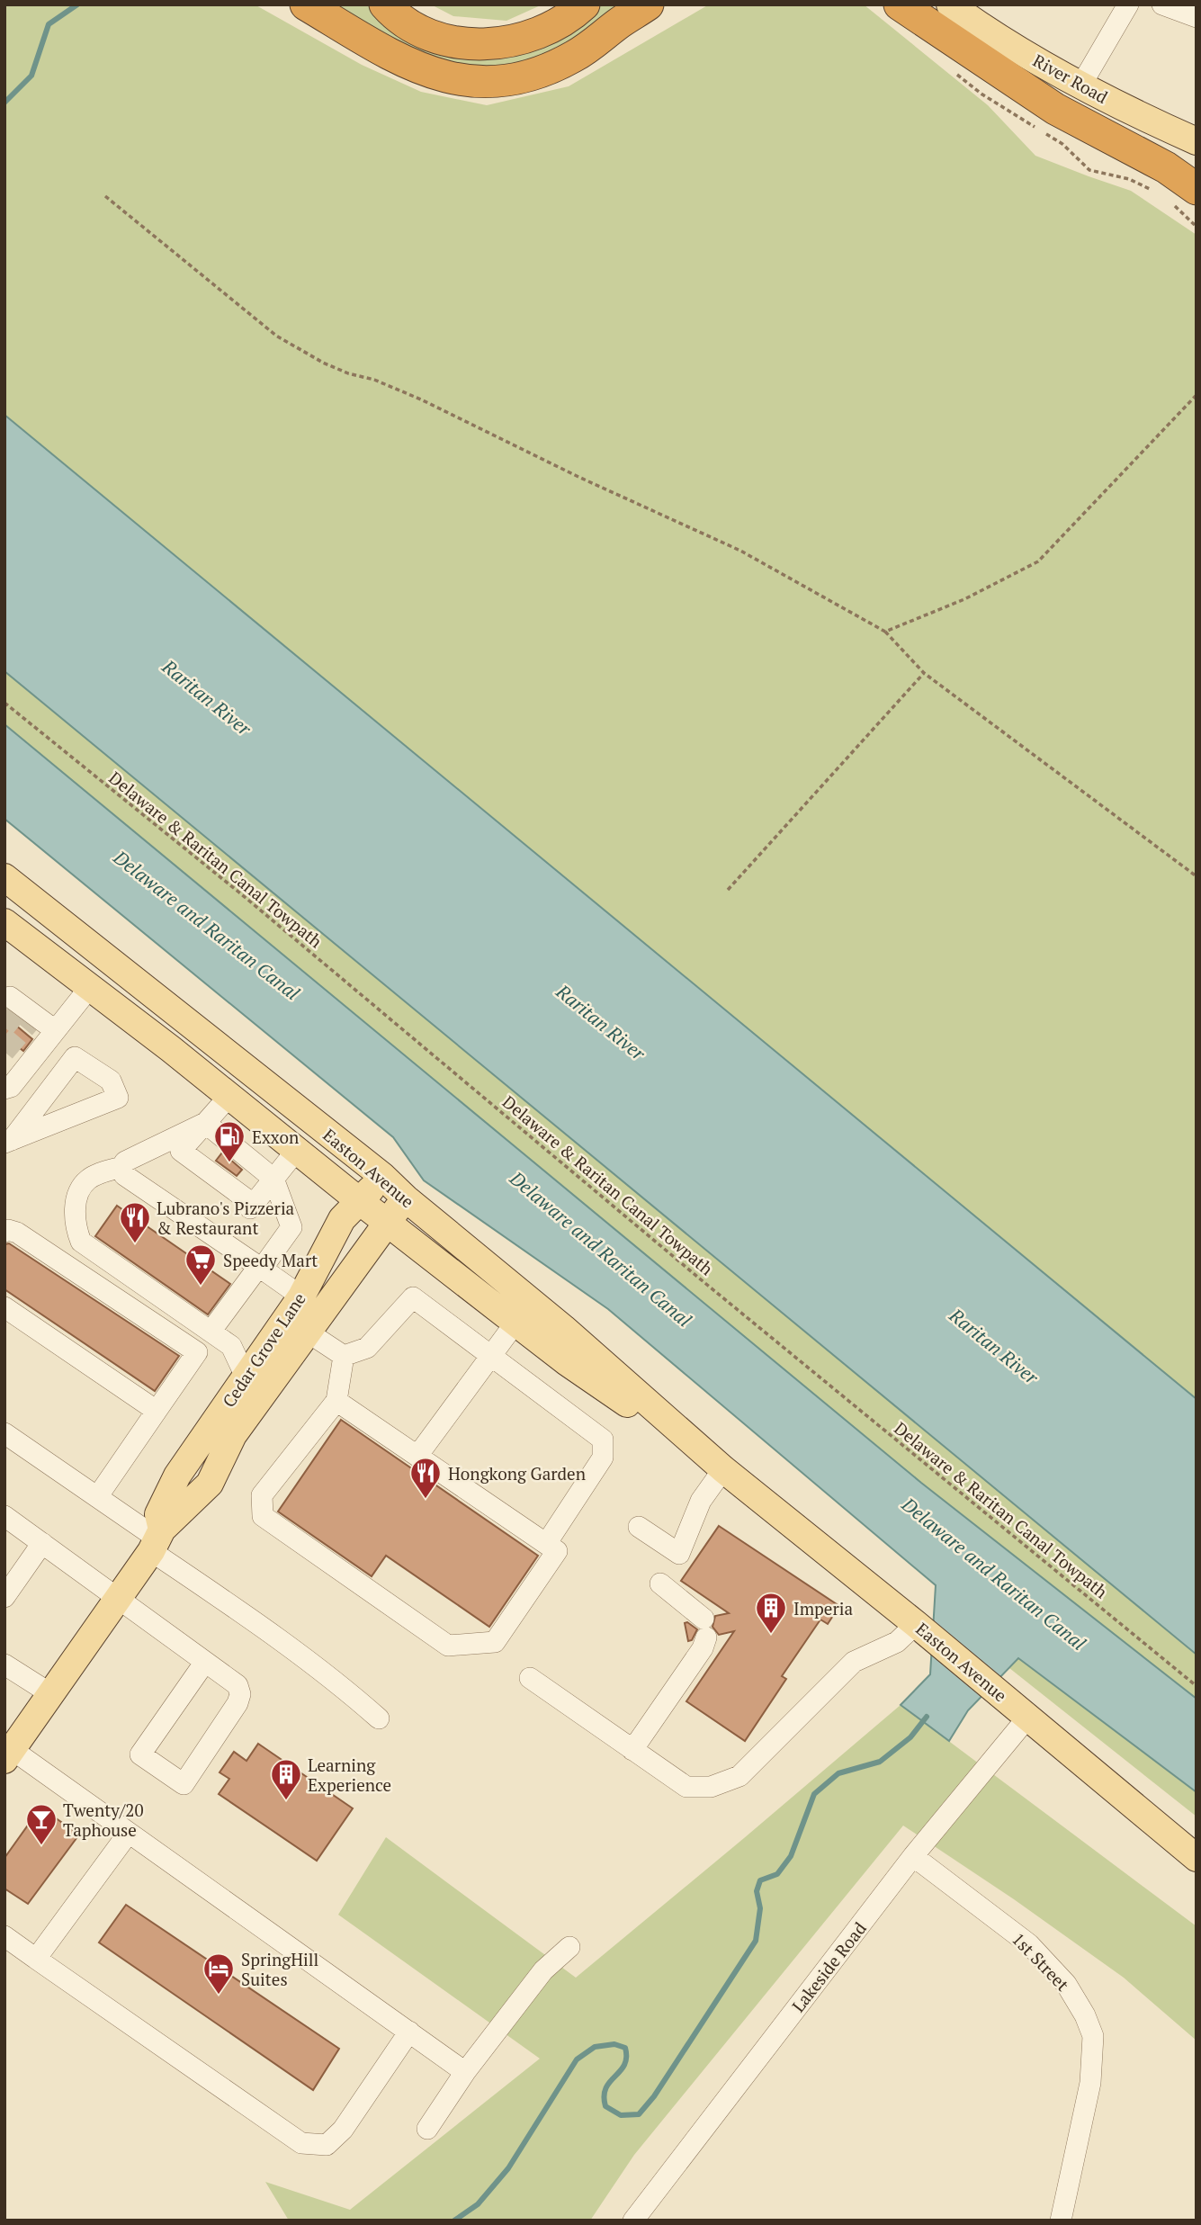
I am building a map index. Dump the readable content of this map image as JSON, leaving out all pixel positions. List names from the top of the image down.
{
  "streets": {
    "main road": ["River Road", "Easton Avenue", "Cedar Grove Lane"],
    "street": ["1st Street", "Lakeside Road"],
    "path": ["Delaware & Raritan Canal Towpath"]
  },
  "crossings": [
    ["Easton Avenue", "Cedar Grove Lane"],
    ["Easton Avenue", "Lakeside Road"],
    ["1st Street", "Lakeside Road"]
  ],
  "water": ["Raritan River", "Delaware and Raritan Canal"],
  "places": {
    "fuel station": ["Exxon"],
    "restaurant": ["Lubrano's Pizzeria & Restaurant", "Hongkong Garden"],
    "supermarket": ["Speedy Mart"],
    "building": ["Imperia", "Learning Experience"],
    "bar": ["Twenty/20 Taphouse"],
    "hotel": ["SpringHill Suites"]
  }
}
